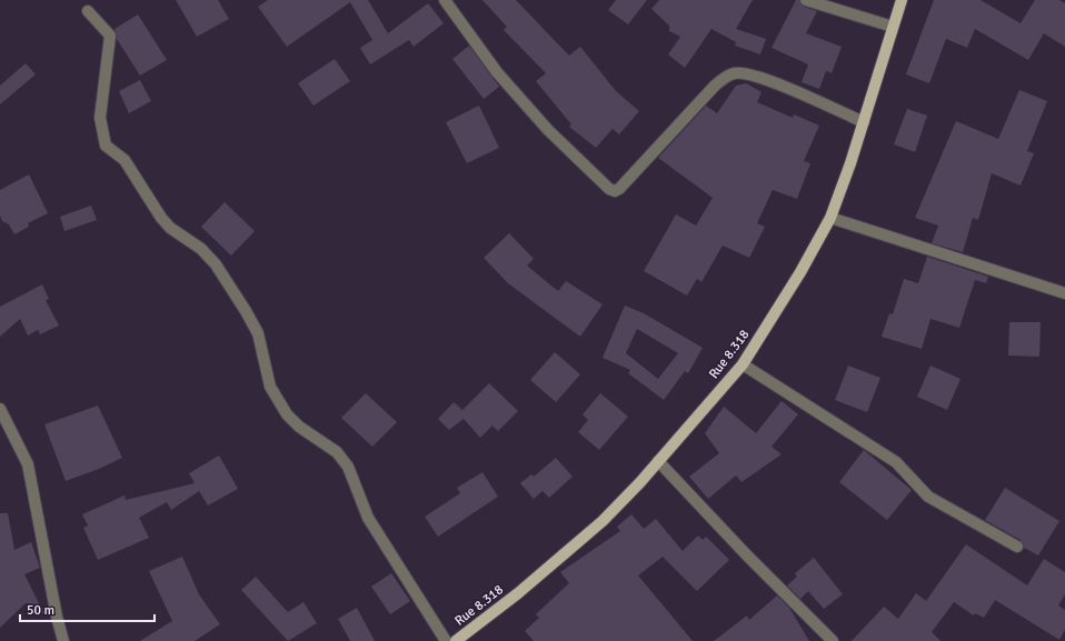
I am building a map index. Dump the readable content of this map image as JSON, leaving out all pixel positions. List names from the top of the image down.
{
  "streets": {
    "main road": ["Rue 8.318"]
  },
  "scale_bar": "50 m"
}
